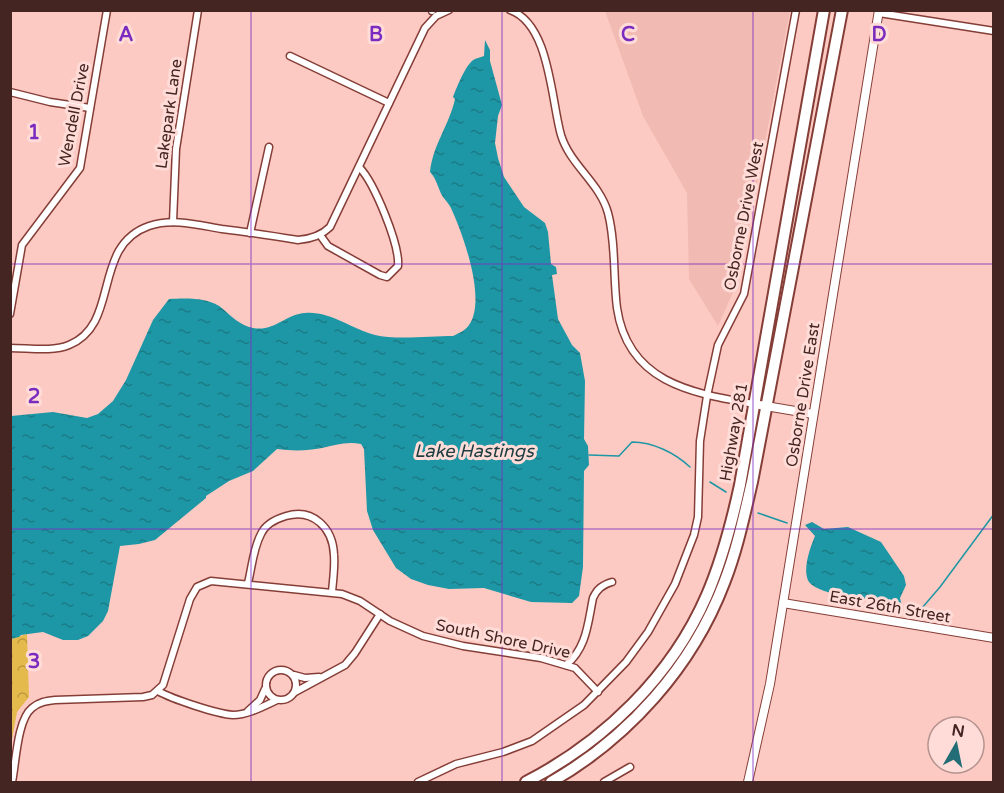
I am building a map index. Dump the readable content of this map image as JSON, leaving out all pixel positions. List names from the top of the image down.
{
  "streets": {
    "highway": ["Highway 281"],
    "street": [
      "Lakepark Lane",
      "Wendell Drive",
      "Osborne Drive West",
      "Osborne Drive East",
      "East 26th Street",
      "South Shore Drive"
    ]
  },
  "crossings": [
    ["Osborne Drive West", "South Shore Drive"],
    ["Osborne Drive East", "East 26th Street"]
  ],
  "water": ["Lake Hastings"],
  "north": "top",
  "grid": {
    "columns": [
      "A",
      "B",
      "C",
      "D"
    ],
    "rows": ["1", "2", "3"]
  }
}
